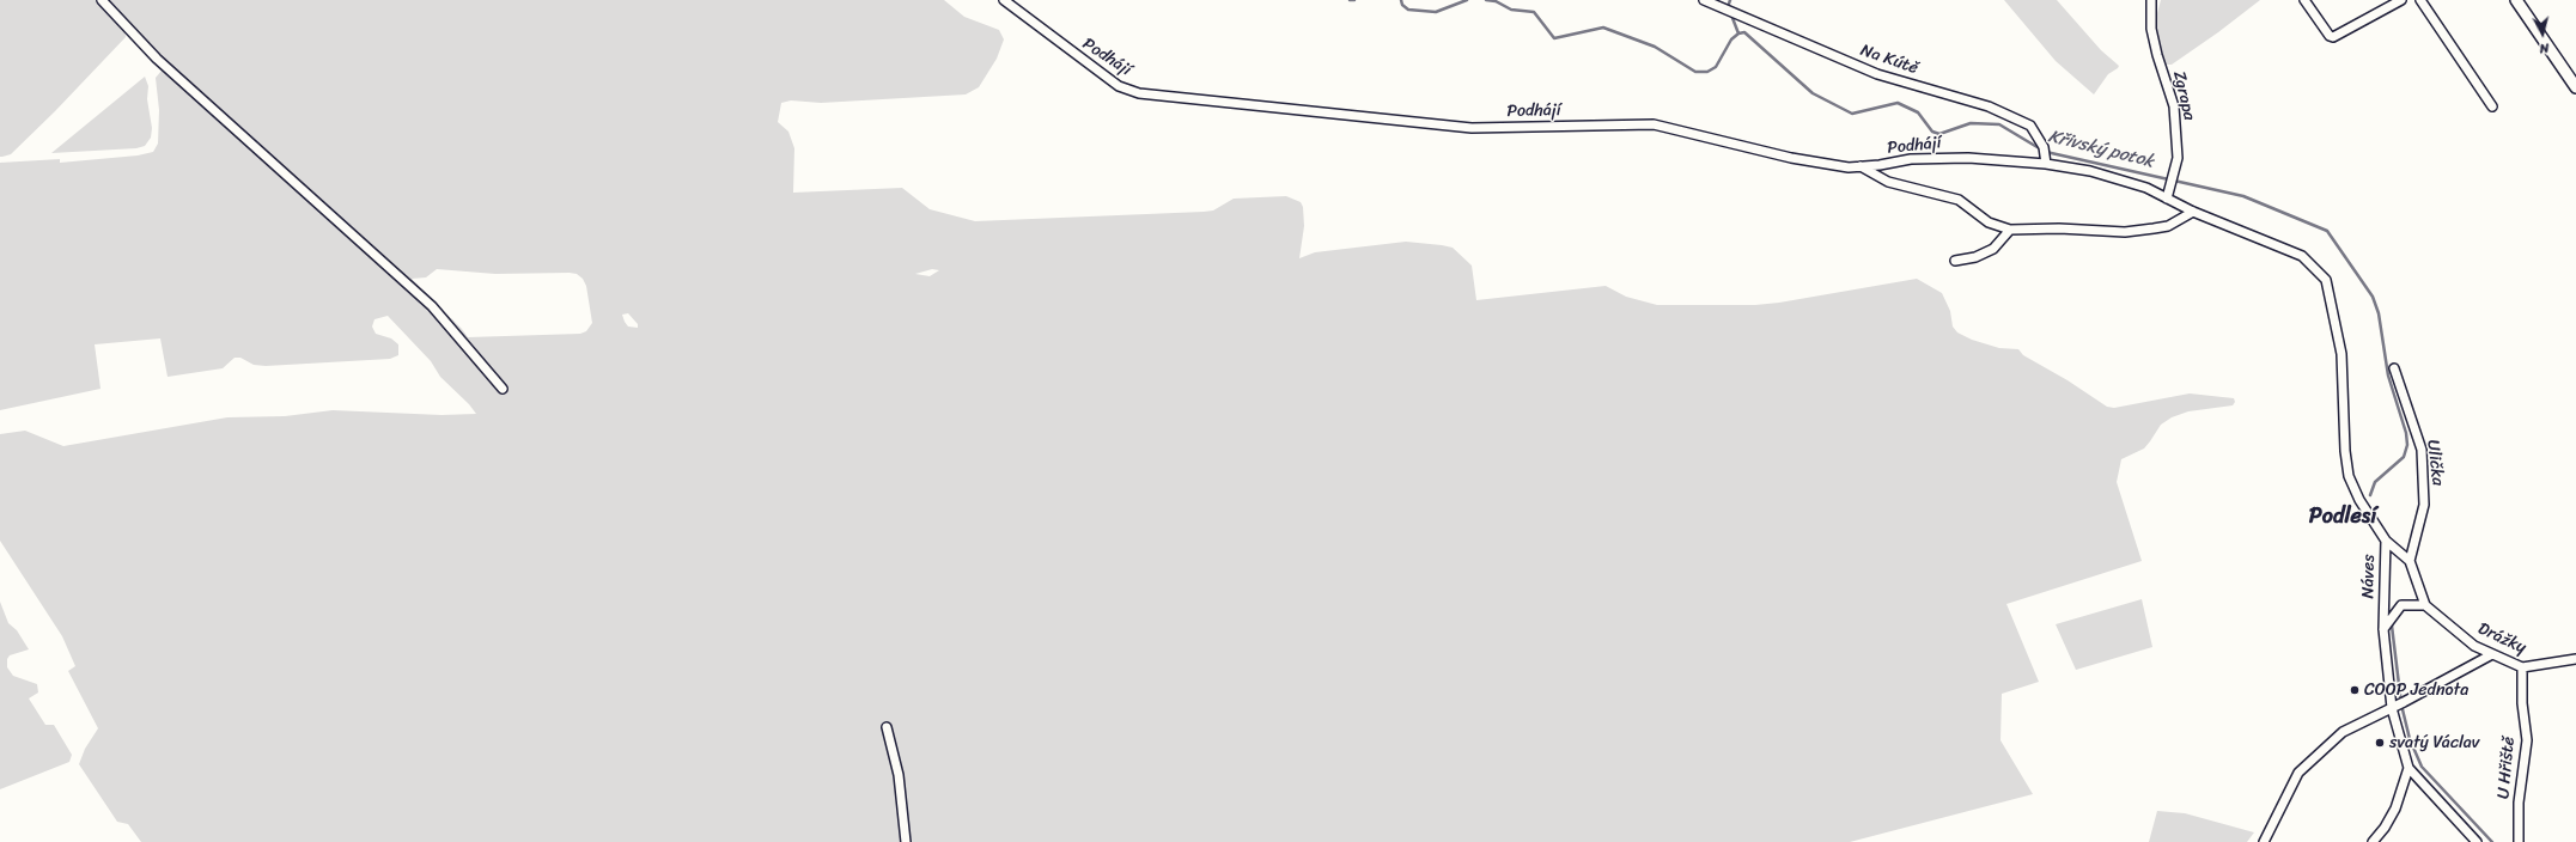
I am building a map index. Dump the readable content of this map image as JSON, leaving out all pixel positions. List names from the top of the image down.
{
  "streets": {
    "street": [
      "Podhájí",
      "Na Kútě",
      "Zgrapa",
      "Ulička",
      "Náves",
      "Drážky",
      "U Hřiště"
    ]
  },
  "crossings": [
    ["Podhájí", "Na Kútě"],
    ["Podhájí", "Zgrapa"],
    ["Podhájí", "Náves"],
    ["Ulička", "Náves"],
    ["Náves", "Drážky"],
    ["Drážky", "U Hřiště"]
  ],
  "districts": ["Podlesí"],
  "water": ["Křivský potok"],
  "places": ["COOP Jednota", "svatý Václav"],
  "north": "bottom"
}
